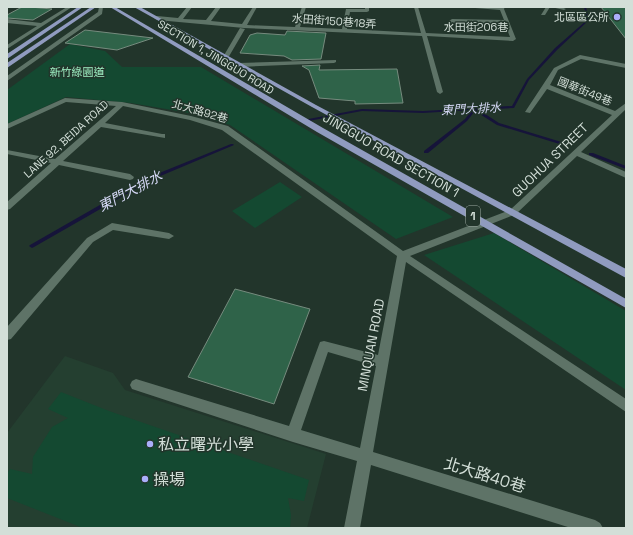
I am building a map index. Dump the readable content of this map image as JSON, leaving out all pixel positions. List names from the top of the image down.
{
  "streets": {
    "main road": ["SECTION 1, JINGGUO ROAD", "JINGGUO ROAD SECTION 1", "1"],
    "street": [
      "水田街150巷18弄",
      "水田街206巷",
      "國華街49巷",
      "北大路92巷",
      "LANE 92, BEIDA ROAD",
      "GUOHUA STREET",
      "MINQUAN ROAD",
      "北大路40巷"
    ]
  },
  "crossings": [
    ["水田街150巷18弄", "水田街206巷"],
    ["水田街150巷18弄", "SECTION 1, JINGGUO ROAD"],
    ["SECTION 1, JINGGUO ROAD", "JINGGUO ROAD SECTION 1"],
    ["國華街49巷", "GUOHUA STREET"],
    ["北大路92巷", "LANE 92, BEIDA ROAD"],
    ["北大路92巷", "MINQUAN ROAD"],
    ["JINGGUO ROAD SECTION 1", "GUOHUA STREET"],
    ["MINQUAN ROAD", "北大路40巷"]
  ],
  "water": ["東門大排水"],
  "parks": ["新竹綠園道"],
  "places": ["北區區公所", "私立曙光小學", "操場"]
}
